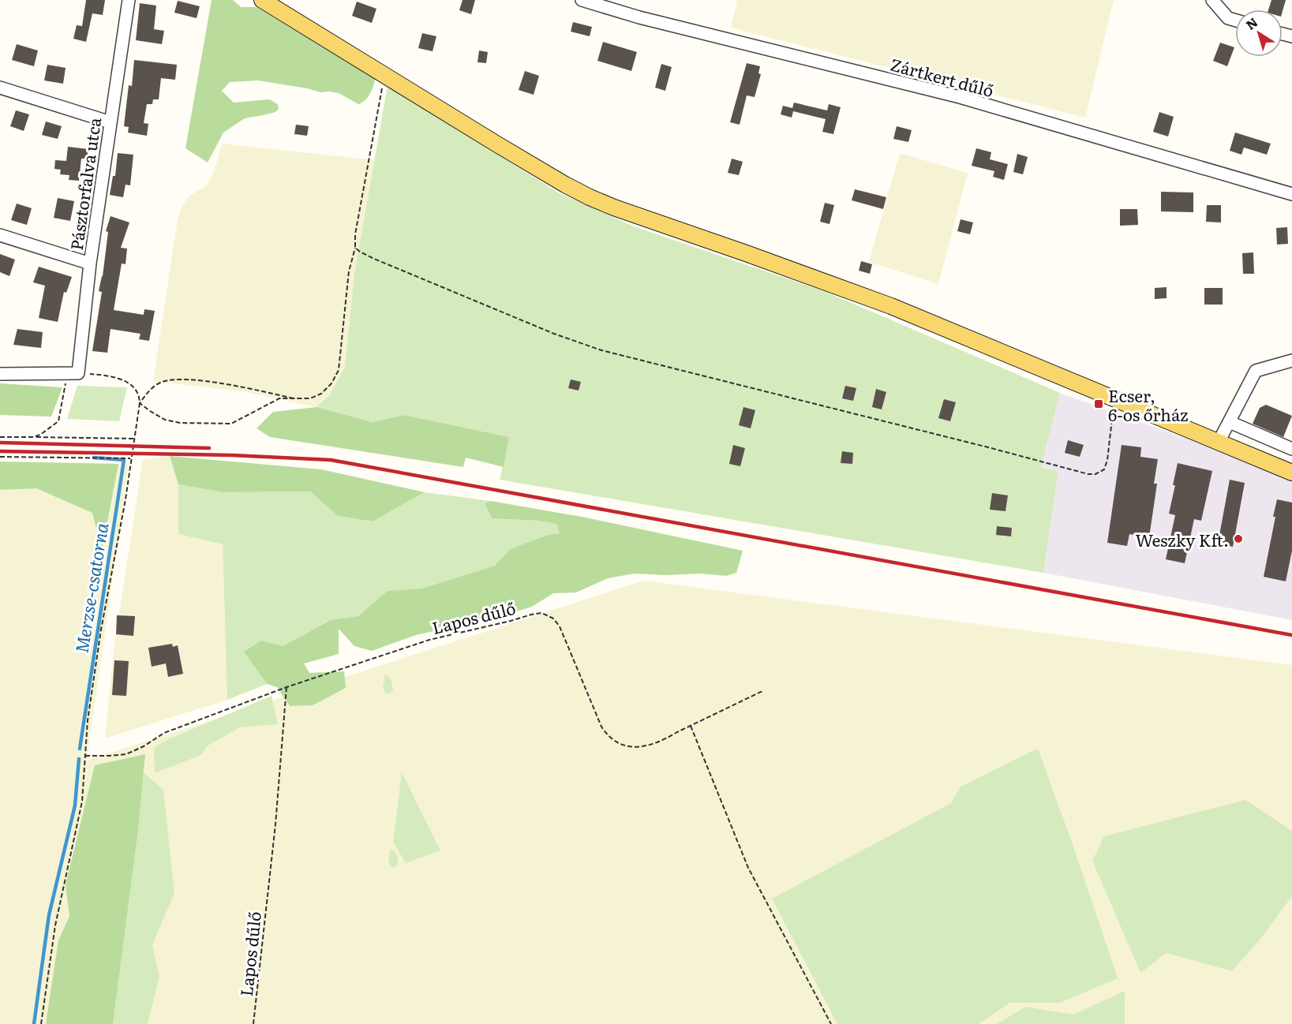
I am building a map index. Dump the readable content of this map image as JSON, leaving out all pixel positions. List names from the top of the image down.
{
  "streets": {
    "street": ["Zártkert dűlő", "Pásztorfalva utca"],
    "path": ["Lapos dűlő"]
  },
  "water": ["Merzse-csatorna"],
  "places": {
    "transit": ["Ecser, 6-os őrház"],
    "other": ["Weszky Kft."]
  },
  "north": "top left"
}
